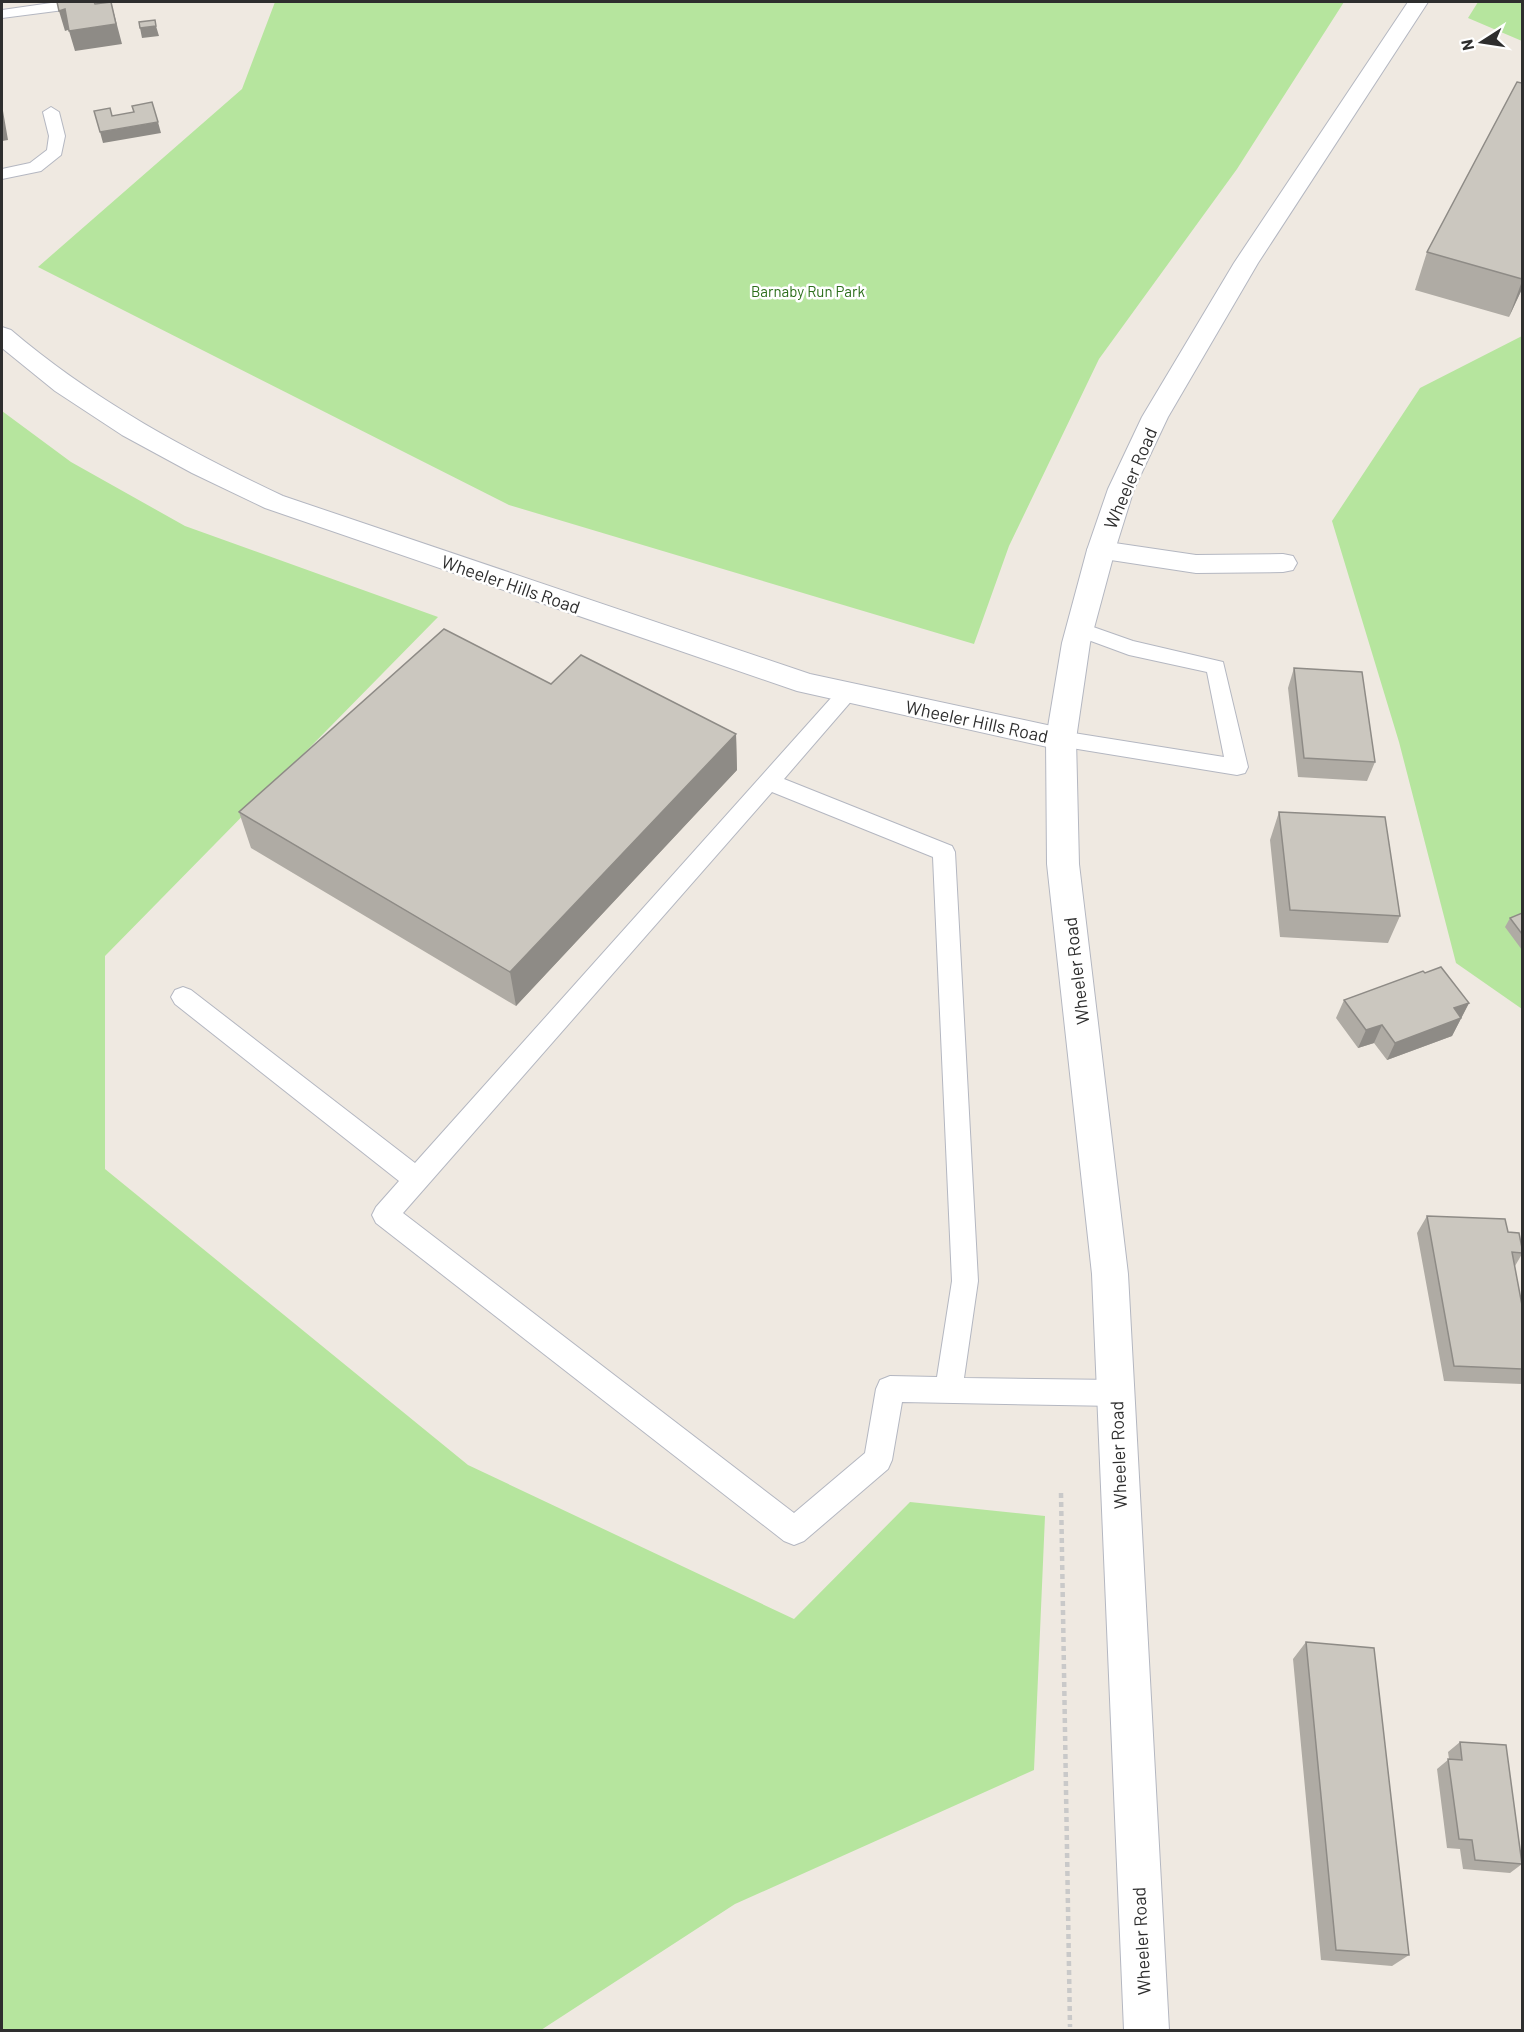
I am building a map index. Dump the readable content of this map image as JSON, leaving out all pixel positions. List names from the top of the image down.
{
  "streets": {
    "main road": ["Wheeler Road", "Wheeler Hills Road"]
  },
  "crossings": [
    ["Wheeler Road", "Wheeler Hills Road"]
  ],
  "parks": ["Barnaby Run Park"],
  "north": "left"
}
